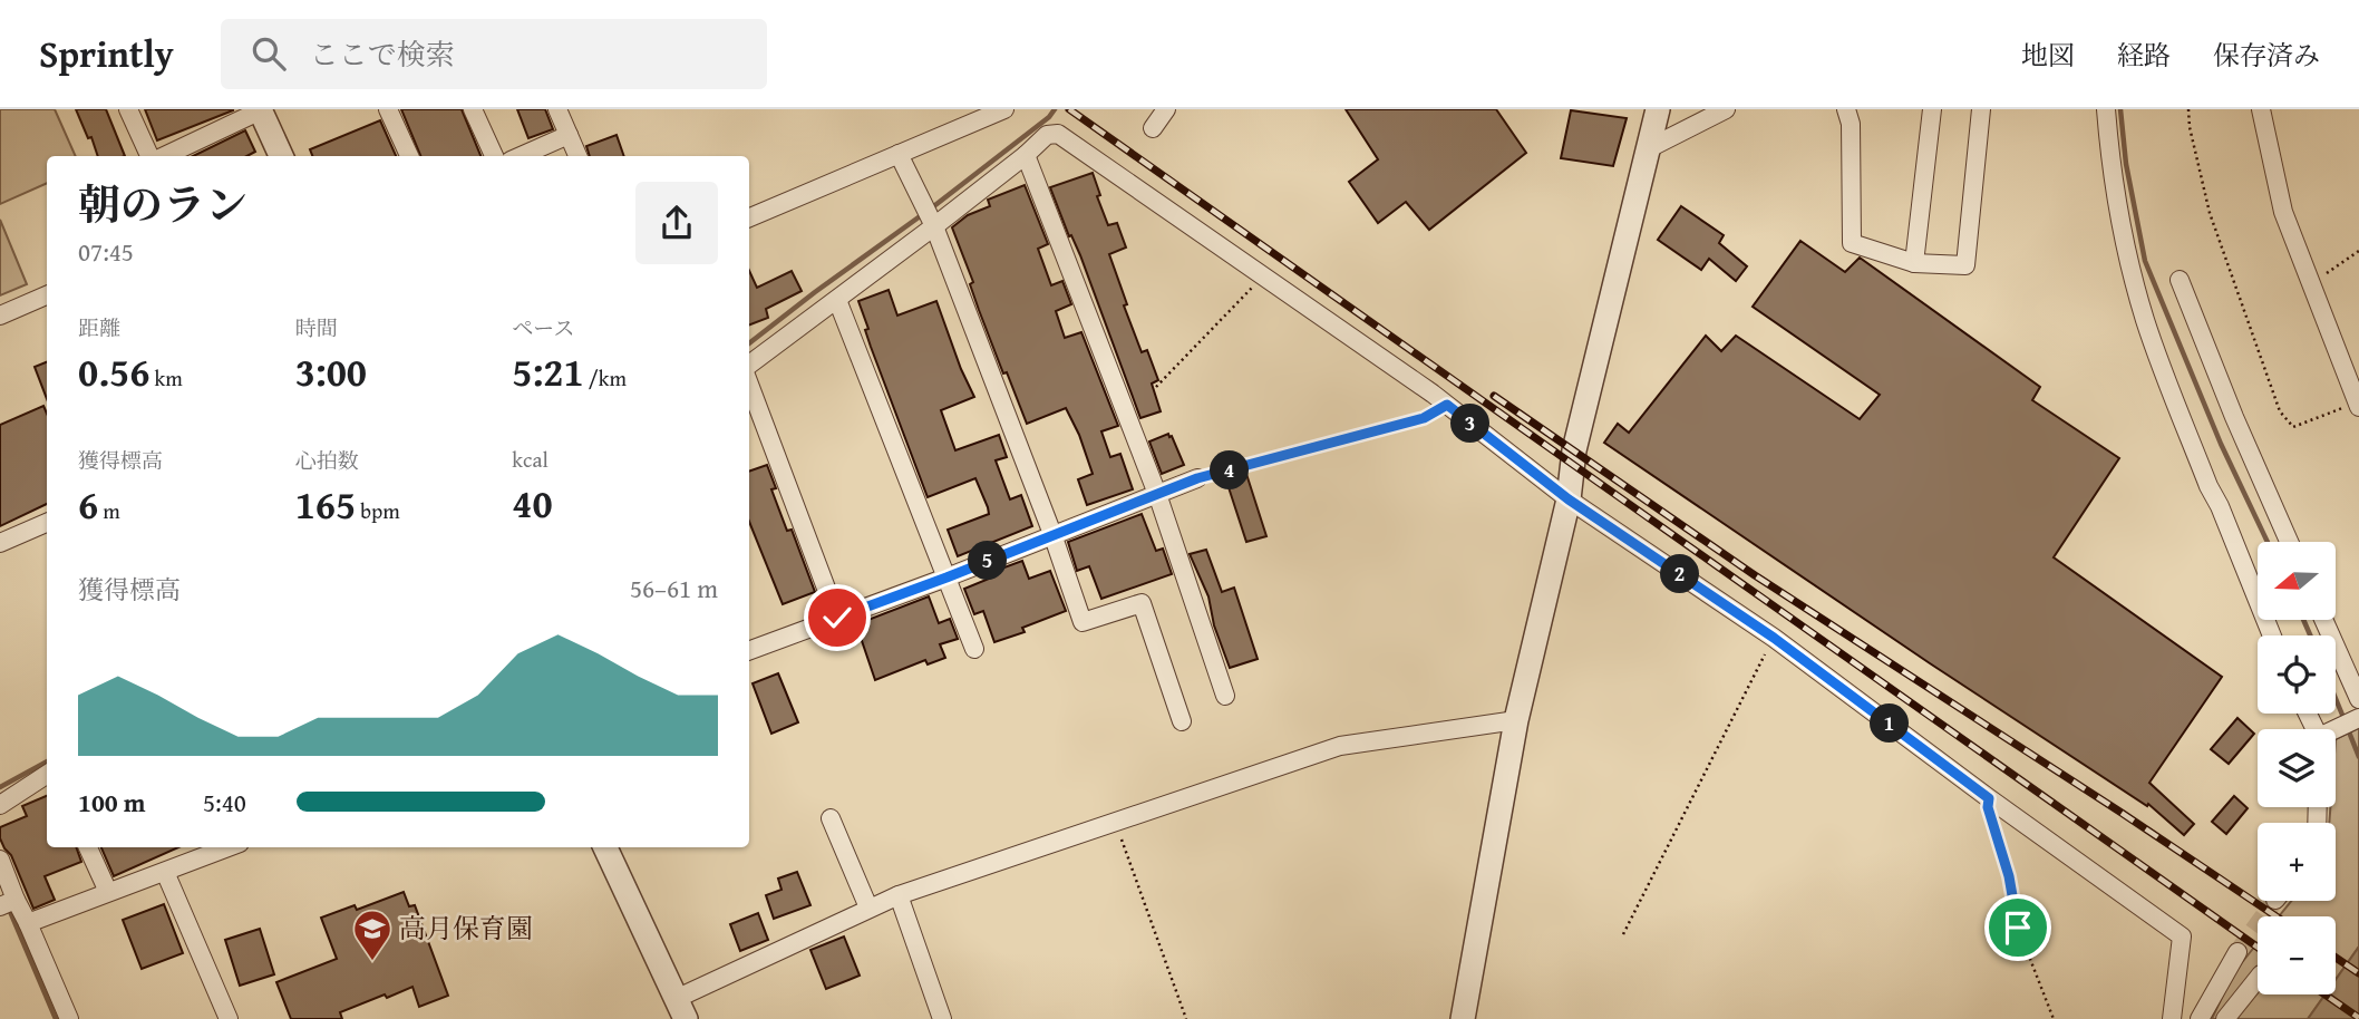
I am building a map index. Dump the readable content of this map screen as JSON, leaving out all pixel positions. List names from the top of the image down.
{
  "places": {
    "school or university": ["高月保育園"]
  },
  "north": "left",
  "page": {
    "header": "Sprintly",
    "search": "ここで検索",
    "nav": ["地図", "経路", "保存済み"],
    "heading": ["朝のラン", "07:45"],
    "stats": [
      ["距離", "0.56 km"],
      ["時間", "3:00"],
      ["ペース", "5:21 /km"],
      ["獲得標高", "6 m"],
      ["心拍数", "165 bpm"],
      ["kcal", "40"]
    ],
    "pins": [
      "3",
      "4",
      "5",
      "2",
      "1"
    ],
    "map_buttons": ["+", "−"],
    "chart": ["獲得標高", "56–61 m"],
    "list": [
      {
        "name": "100 m",
        "note": "5:40"
      }
    ]
  }
}
